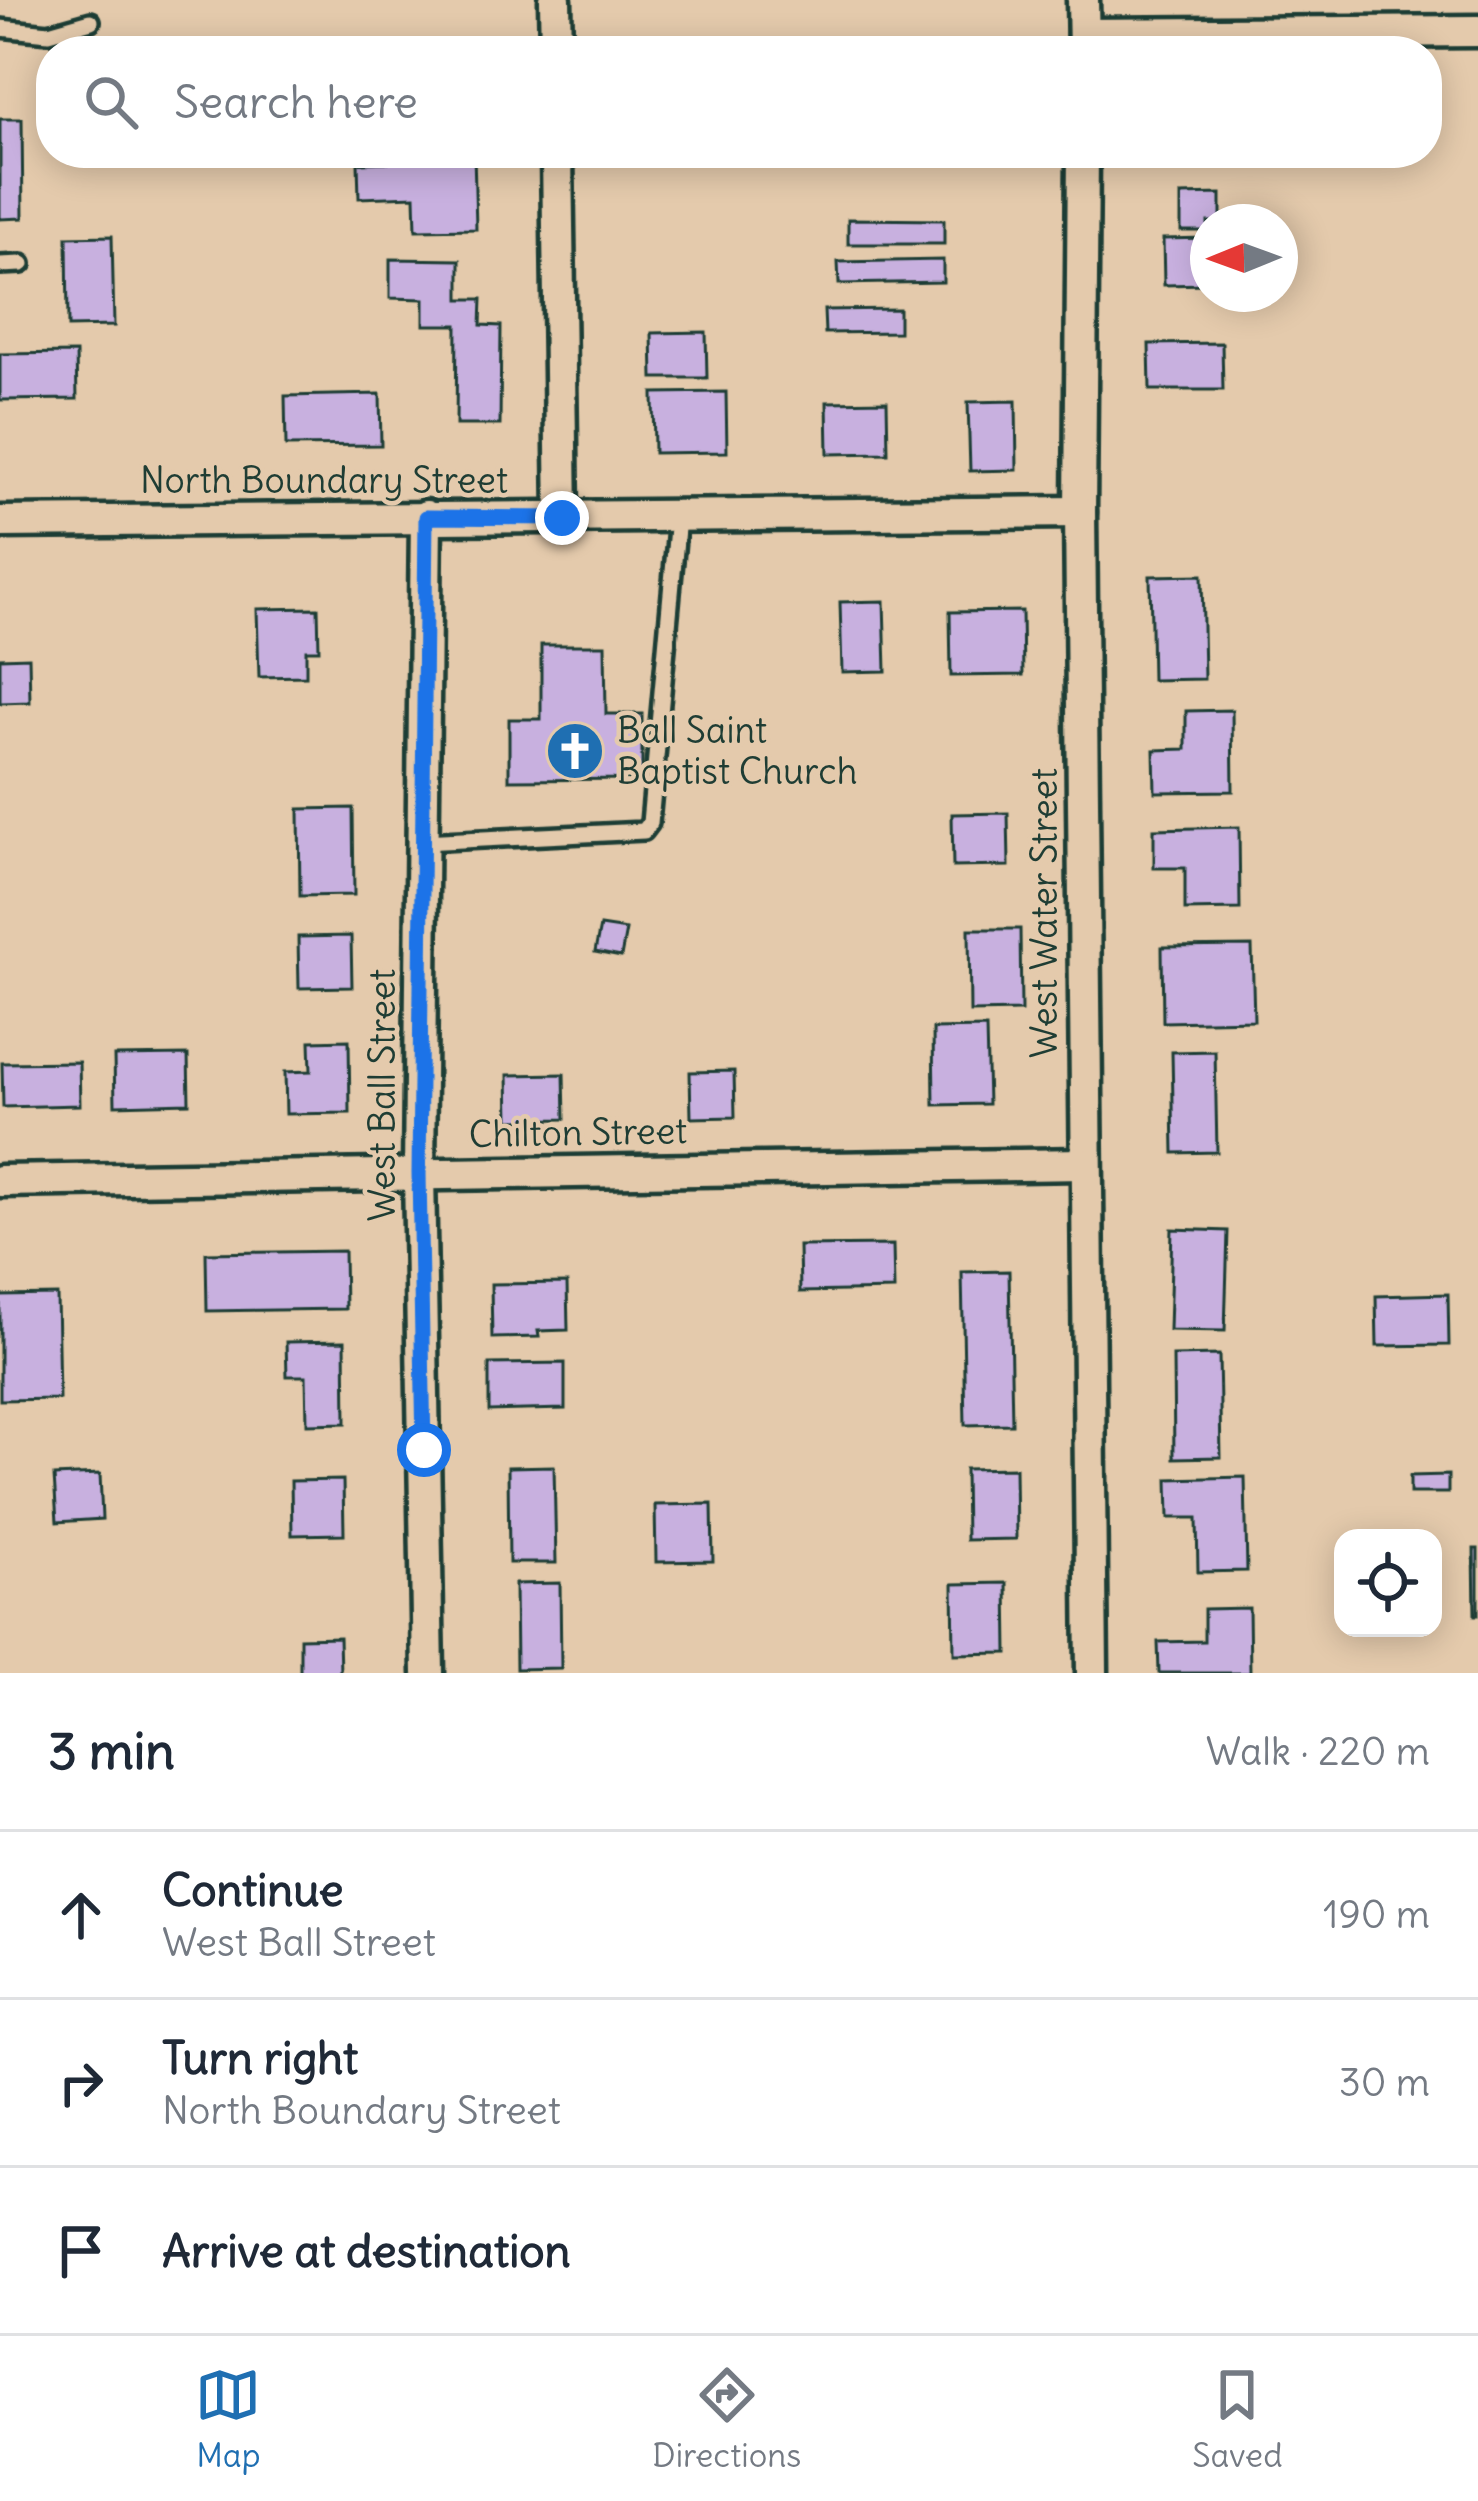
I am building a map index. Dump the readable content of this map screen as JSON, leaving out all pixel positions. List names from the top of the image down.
{
  "streets": {
    "street": [
      "North Boundary Street",
      "West Water Street",
      "West Ball Street",
      "Chilton Street"
    ]
  },
  "crossings": [
    ["North Boundary Street", "West Water Street"],
    ["North Boundary Street", "West Ball Street"],
    ["West Water Street", "Chilton Street"],
    ["West Ball Street", "Chilton Street"]
  ],
  "places": {
    "church": ["Ball Saint Baptist Church"]
  },
  "north": "left",
  "page": {
    "search": "Search here",
    "heading": ["3 min", "Walk · 220 m"],
    "list": [
      ["Continue", "West Ball Street", "190 m"],
      ["Turn right", "North Boundary Street", "30 m"],
      "Arrive at destination"
    ],
    "nav": ["Map", "Directions", "Saved"]
  }
}
